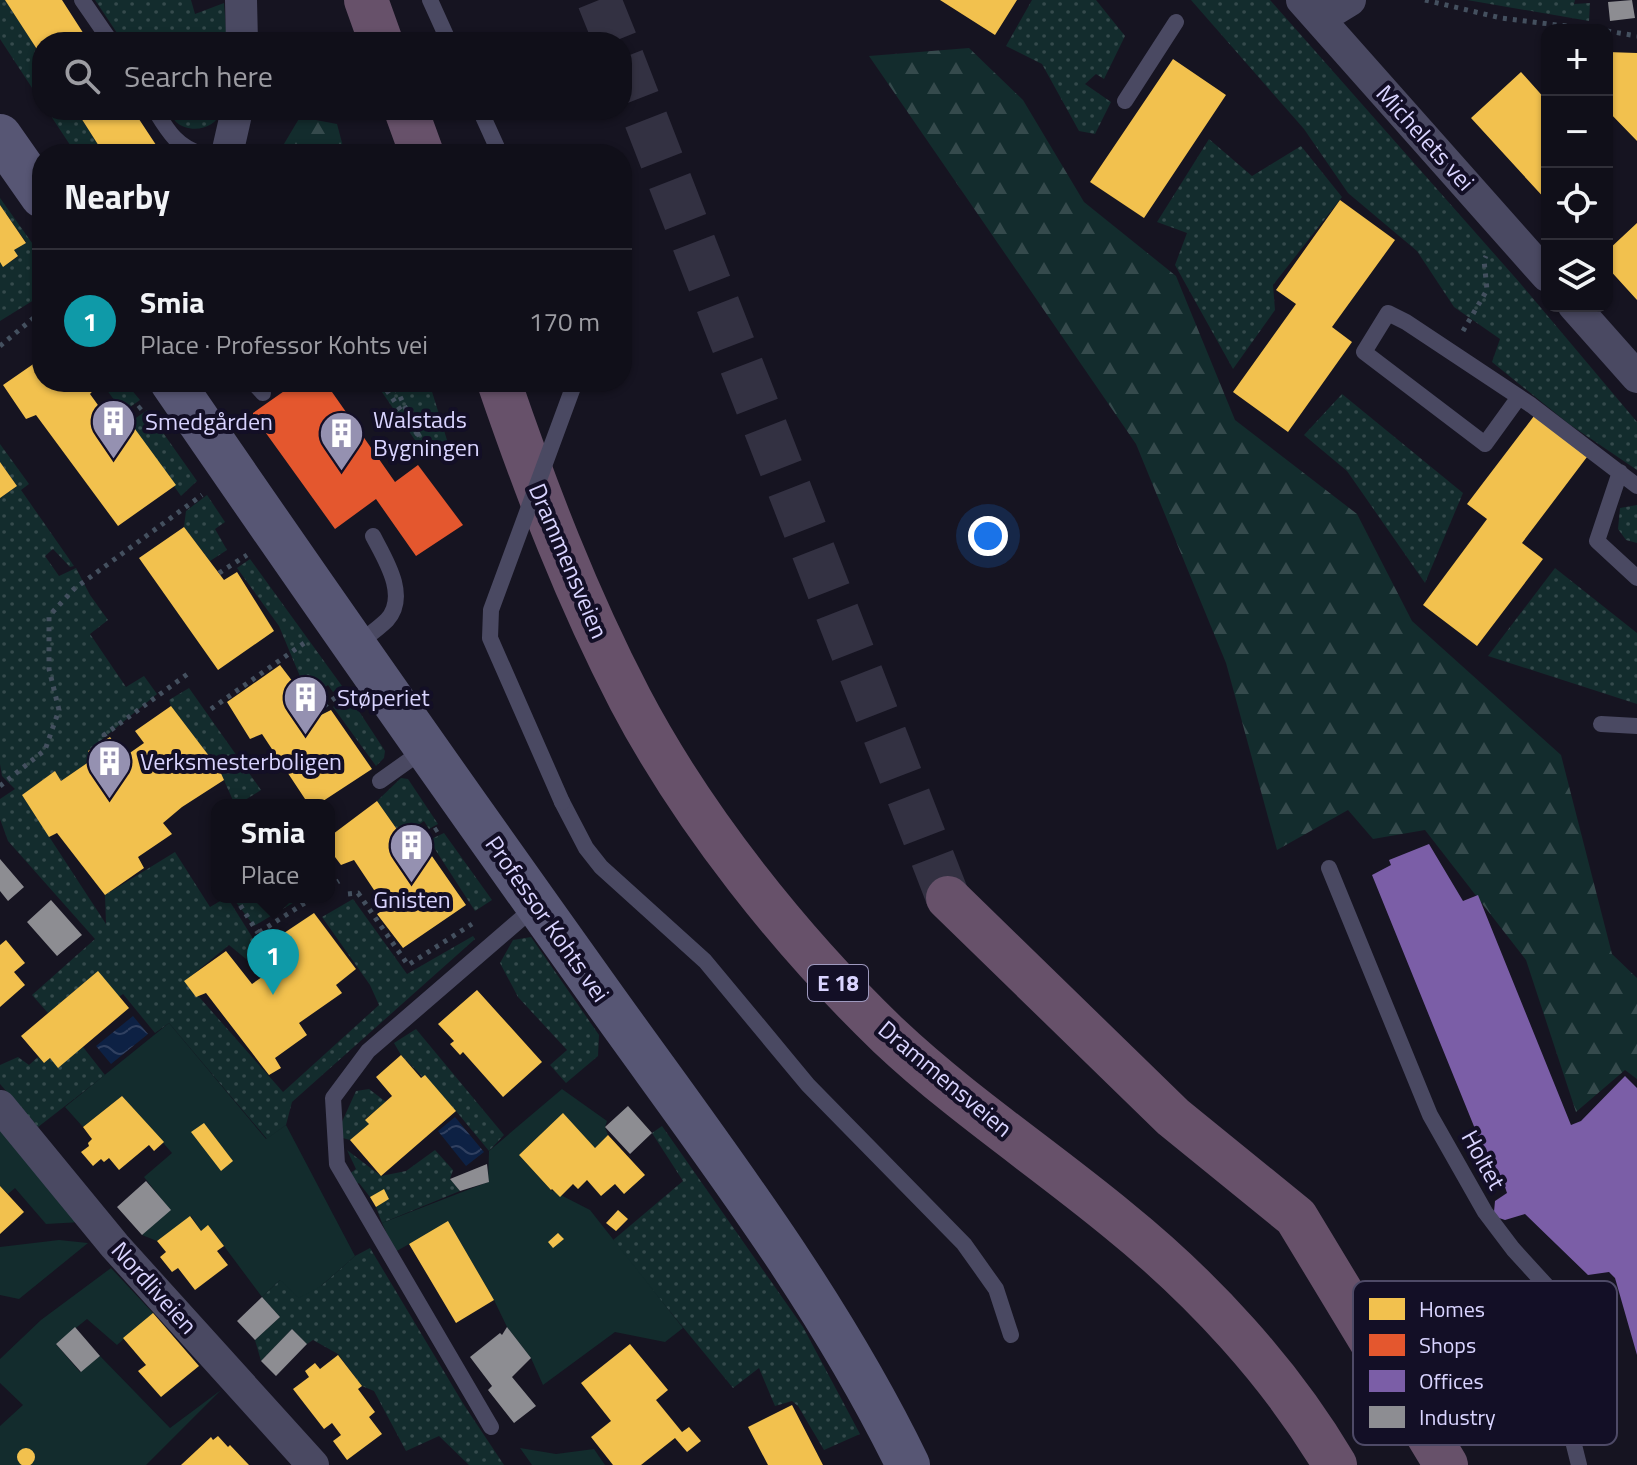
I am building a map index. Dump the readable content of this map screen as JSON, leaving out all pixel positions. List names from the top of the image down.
{
  "streets": {
    "highway": ["Drammensveien", "E 18"],
    "main road": ["Professor Kohts vei"],
    "street": ["Michelets vei", "Nordliveien"],
    "lane": ["Holtet"]
  },
  "places": {
    "building": [
      "Smedgården",
      "Walstads Bygningen",
      "Støperiet",
      "Verksmesterboligen",
      "Gnisten"
    ]
  },
  "legend": [
    "Homes",
    "Shops",
    "Offices",
    "Industry"
  ],
  "page": {
    "map_buttons": ["+", "−"],
    "search": "Search here",
    "heading": "Nearby",
    "list": [
      {
        "mark": "1",
        "name": "Smia",
        "note": "Place · Professor Kohts vei",
        "value": "170 m"
      }
    ],
    "popup": ["Smia", "Place"],
    "pins": "1"
  }
}
